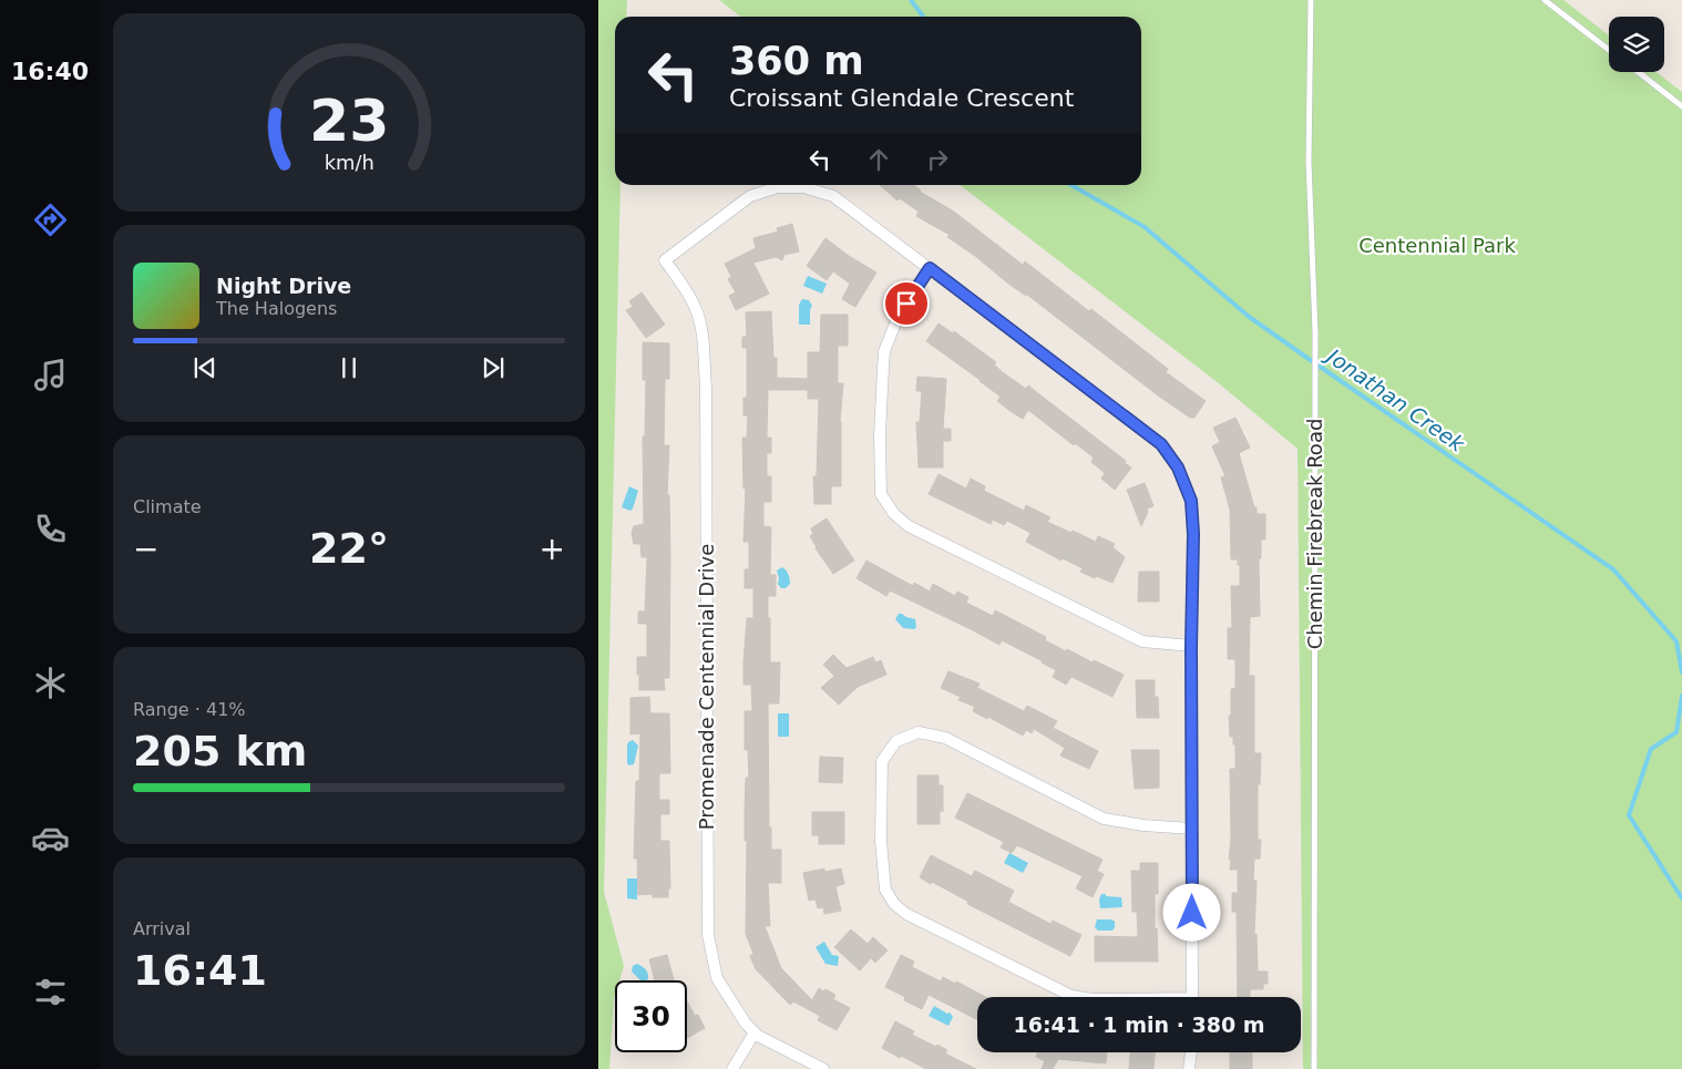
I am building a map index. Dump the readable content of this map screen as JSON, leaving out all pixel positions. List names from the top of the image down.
{
  "streets": {
    "street": ["Promenade Centennial Drive"],
    "lane": ["Chemin Firebreak Road"]
  },
  "water": ["Jonathan Creek"],
  "parks": ["Centennial Park"],
  "page": {
    "tabs": "16:40",
    "turn": ["360 m", "Croissant Glendale Crescent"],
    "song": ["Night Drive", "The Halogens"],
    "tile": [
      "Climate",
      ["Range · 41%", "205 km"],
      ["Arrival", "16:41"]
    ],
    "heat": ["−", "22°", "+"],
    "limit": "30",
    "trip": "16:41 · 1 min · 380 m",
    "gauge": ["23", "km/h"]
  }
}
